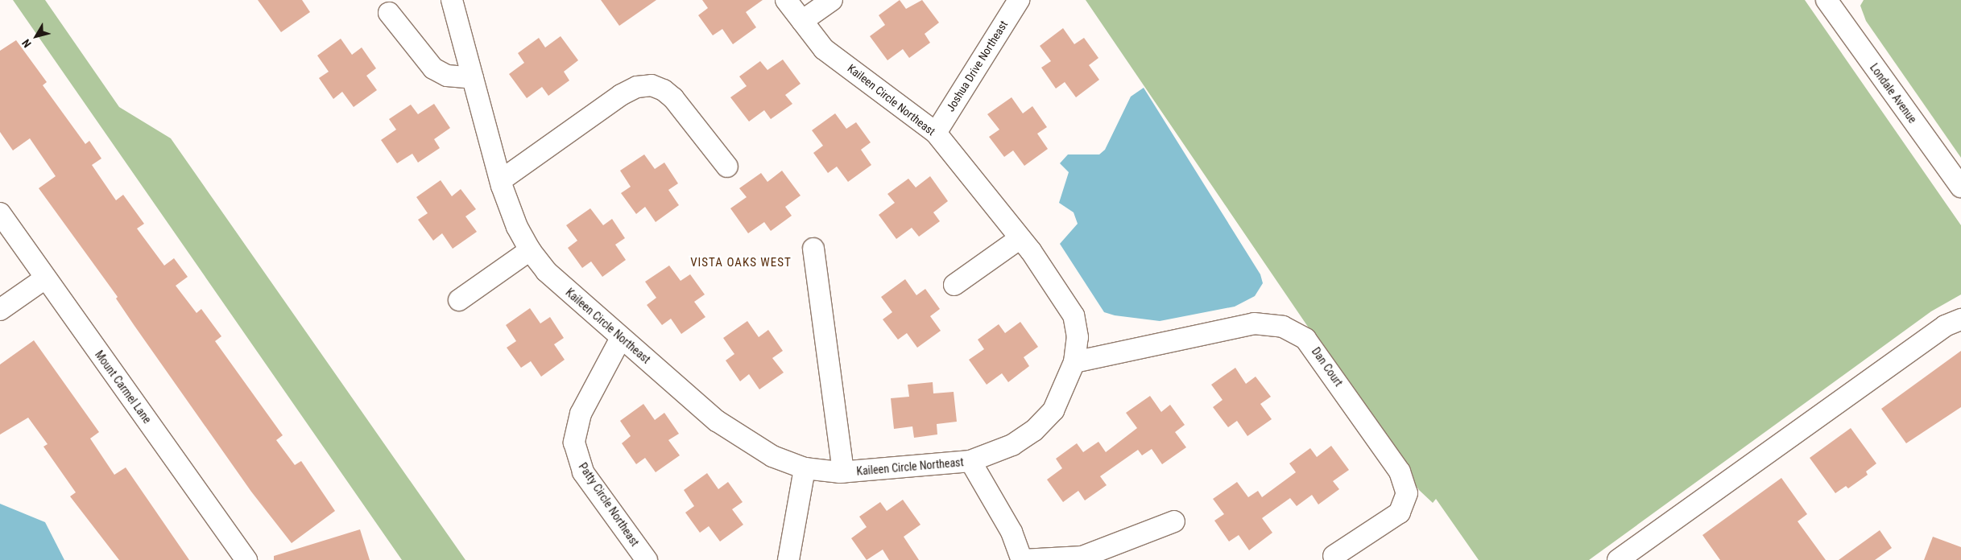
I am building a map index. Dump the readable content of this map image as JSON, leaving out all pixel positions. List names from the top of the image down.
{
  "streets": {
    "street": [
      "Joshua Drive Northeast",
      "Londale Avenue",
      "Kaileen Circle Northeast",
      "Dan Court",
      "Mount Carmel Lane",
      "Patty Circle Northeast"
    ]
  },
  "crossings": [
    ["Joshua Drive Northeast", "Kaileen Circle Northeast"],
    ["Kaileen Circle Northeast", "Dan Court"],
    ["Kaileen Circle Northeast", "Patty Circle Northeast"]
  ],
  "districts": ["VISTA OAKS WEST"],
  "north": "bottom left"
}
